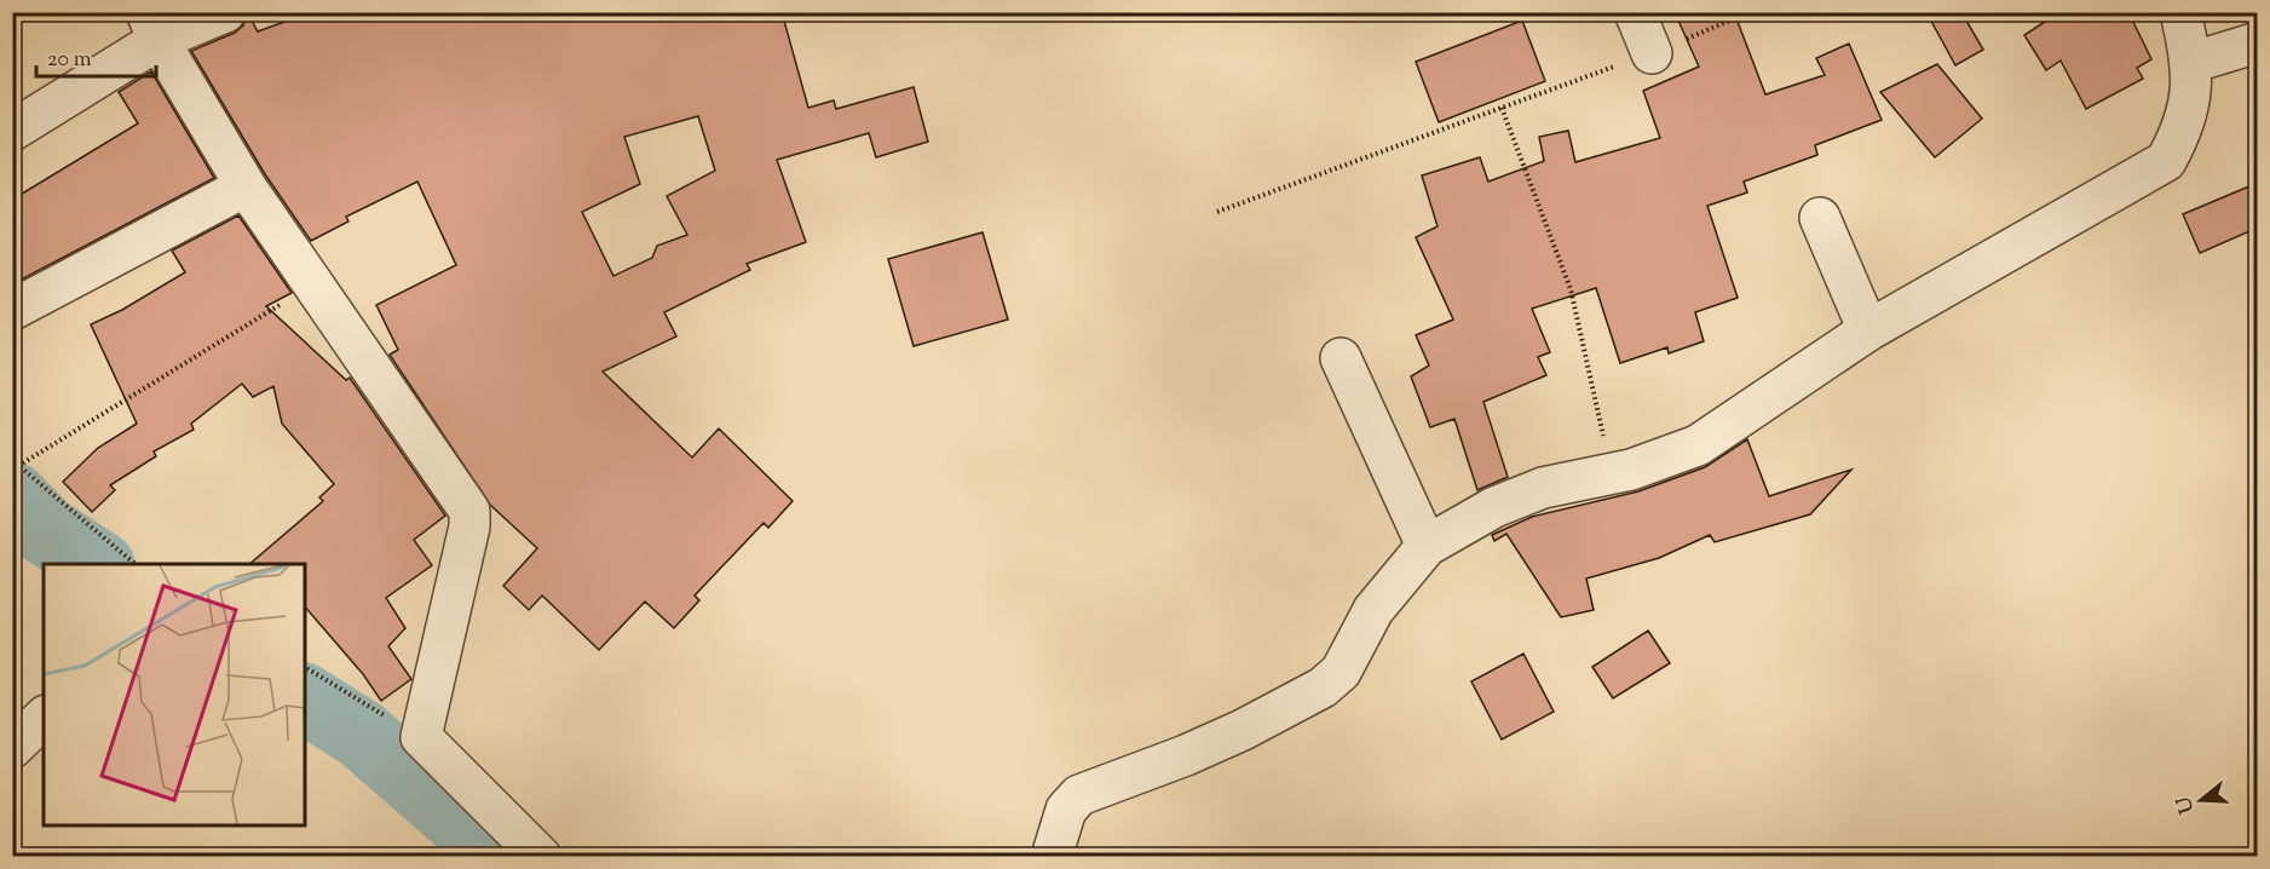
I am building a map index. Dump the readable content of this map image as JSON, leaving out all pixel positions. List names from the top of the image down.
{
  "scale_bar": "20 m",
  "north": "left"
}
